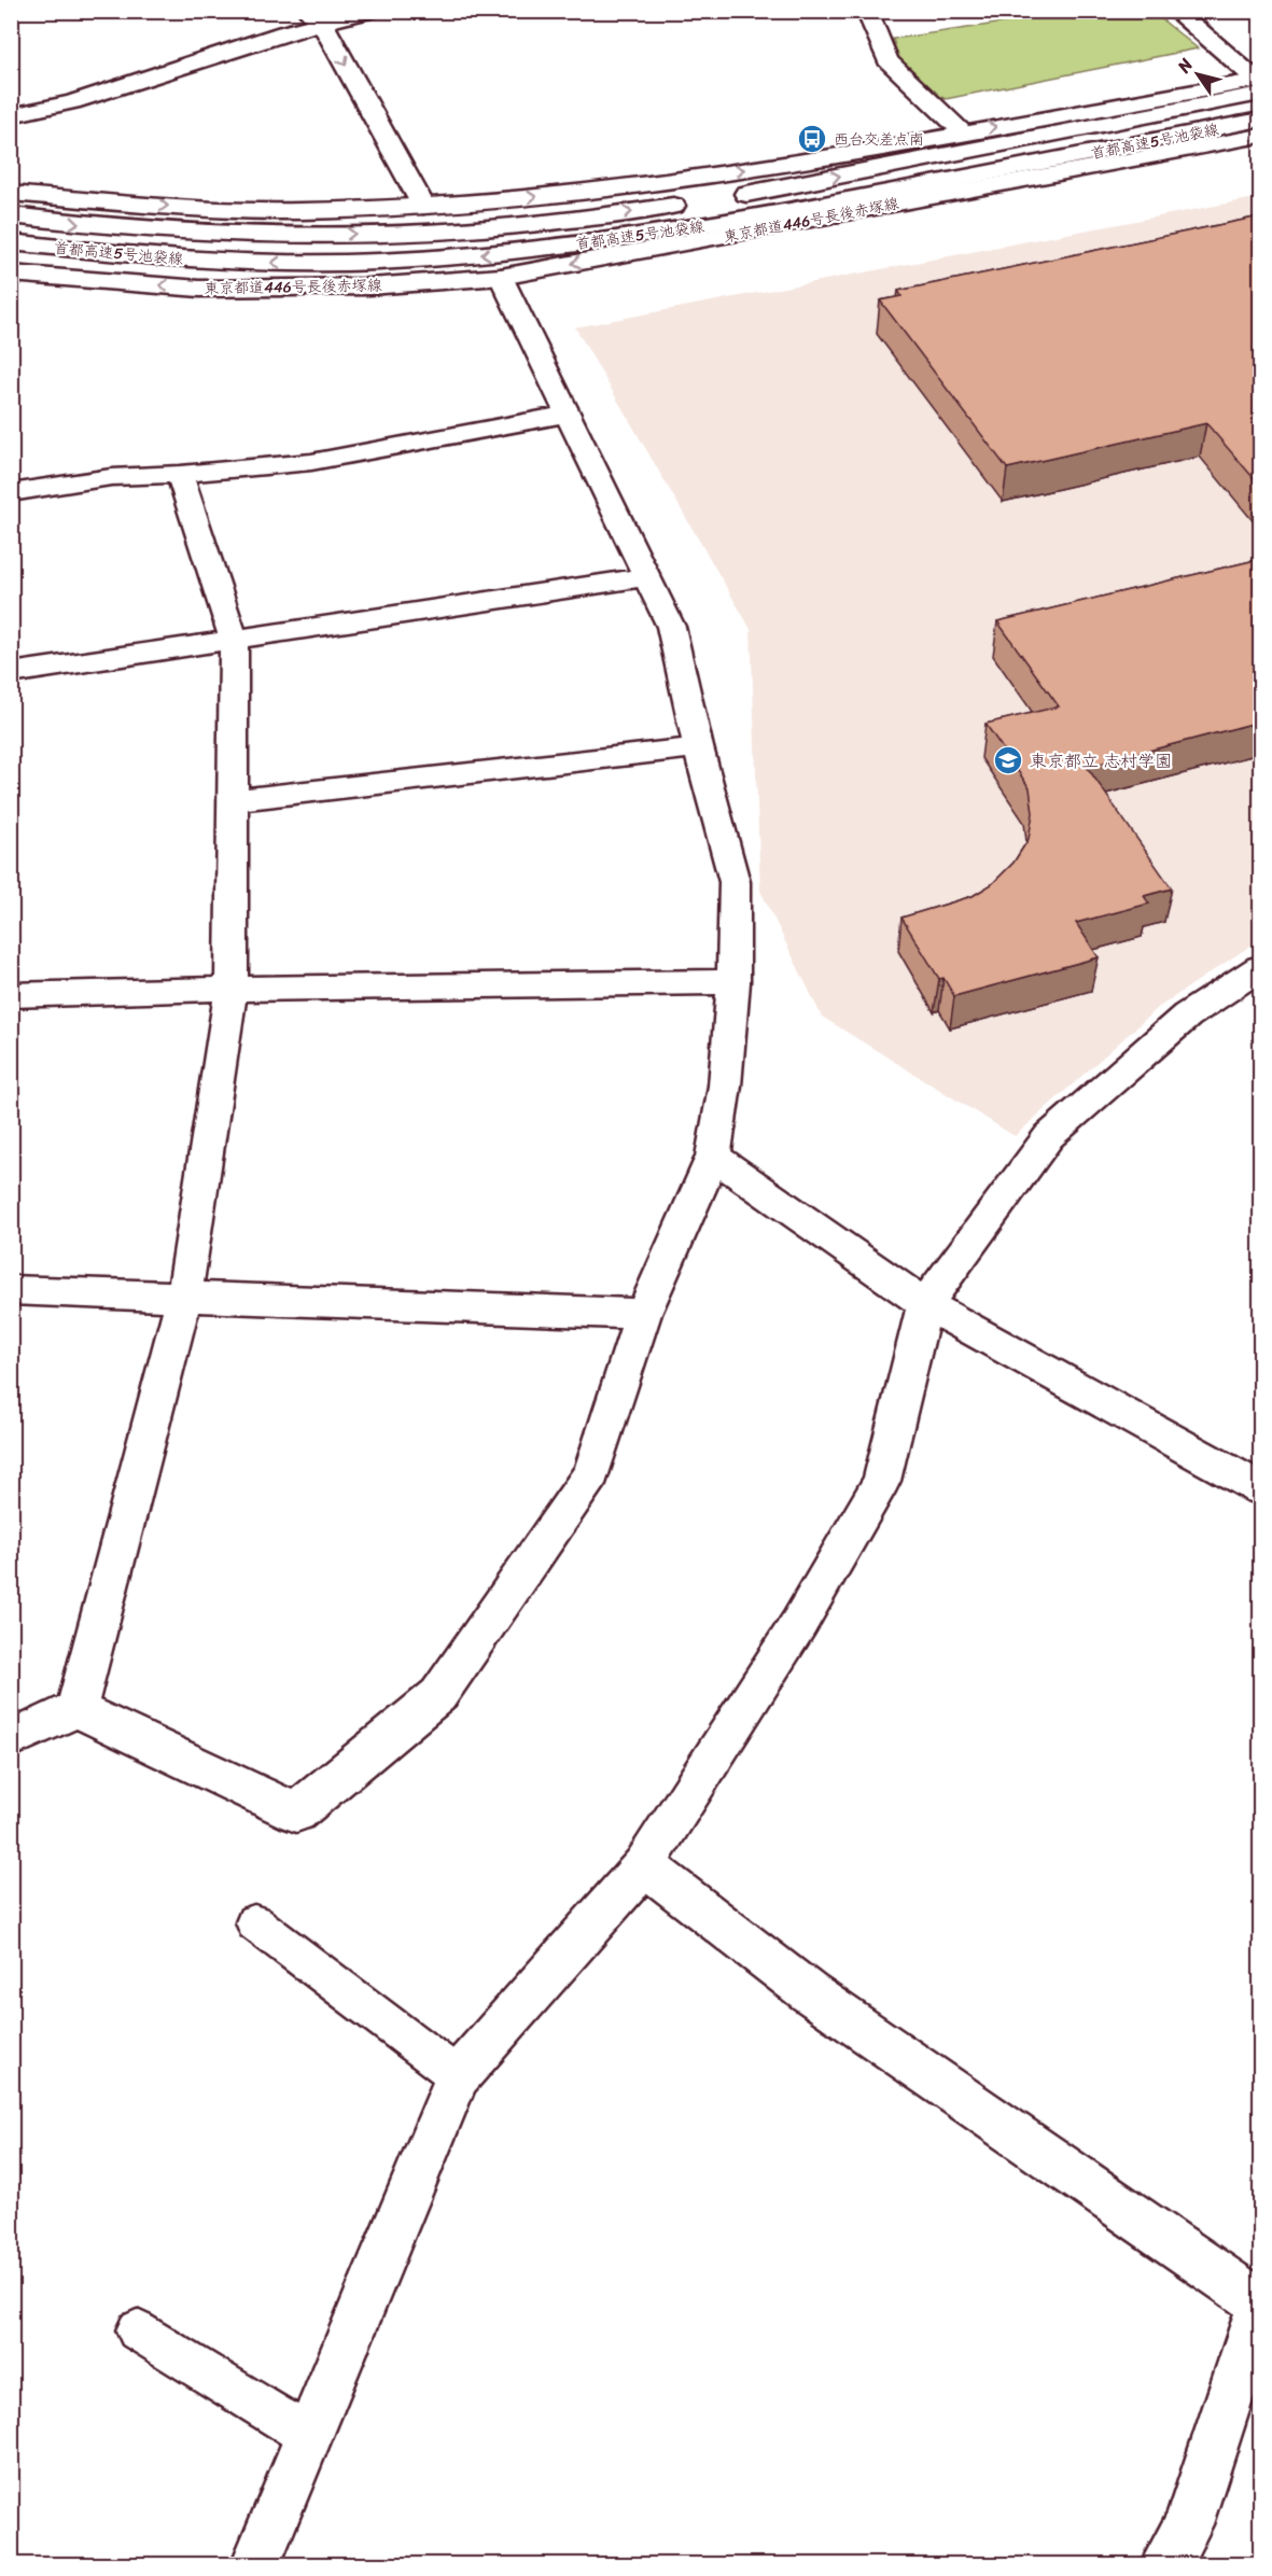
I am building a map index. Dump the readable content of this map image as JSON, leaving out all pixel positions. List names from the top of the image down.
{
  "streets": {
    "main road": ["首都高速5号池袋線", "東京都道446号長後赤塚線"]
  },
  "places": {
    "bus stop": ["西台交差点南"],
    "school or university": ["東京都立 志村学園"]
  },
  "north": "top left"
}
